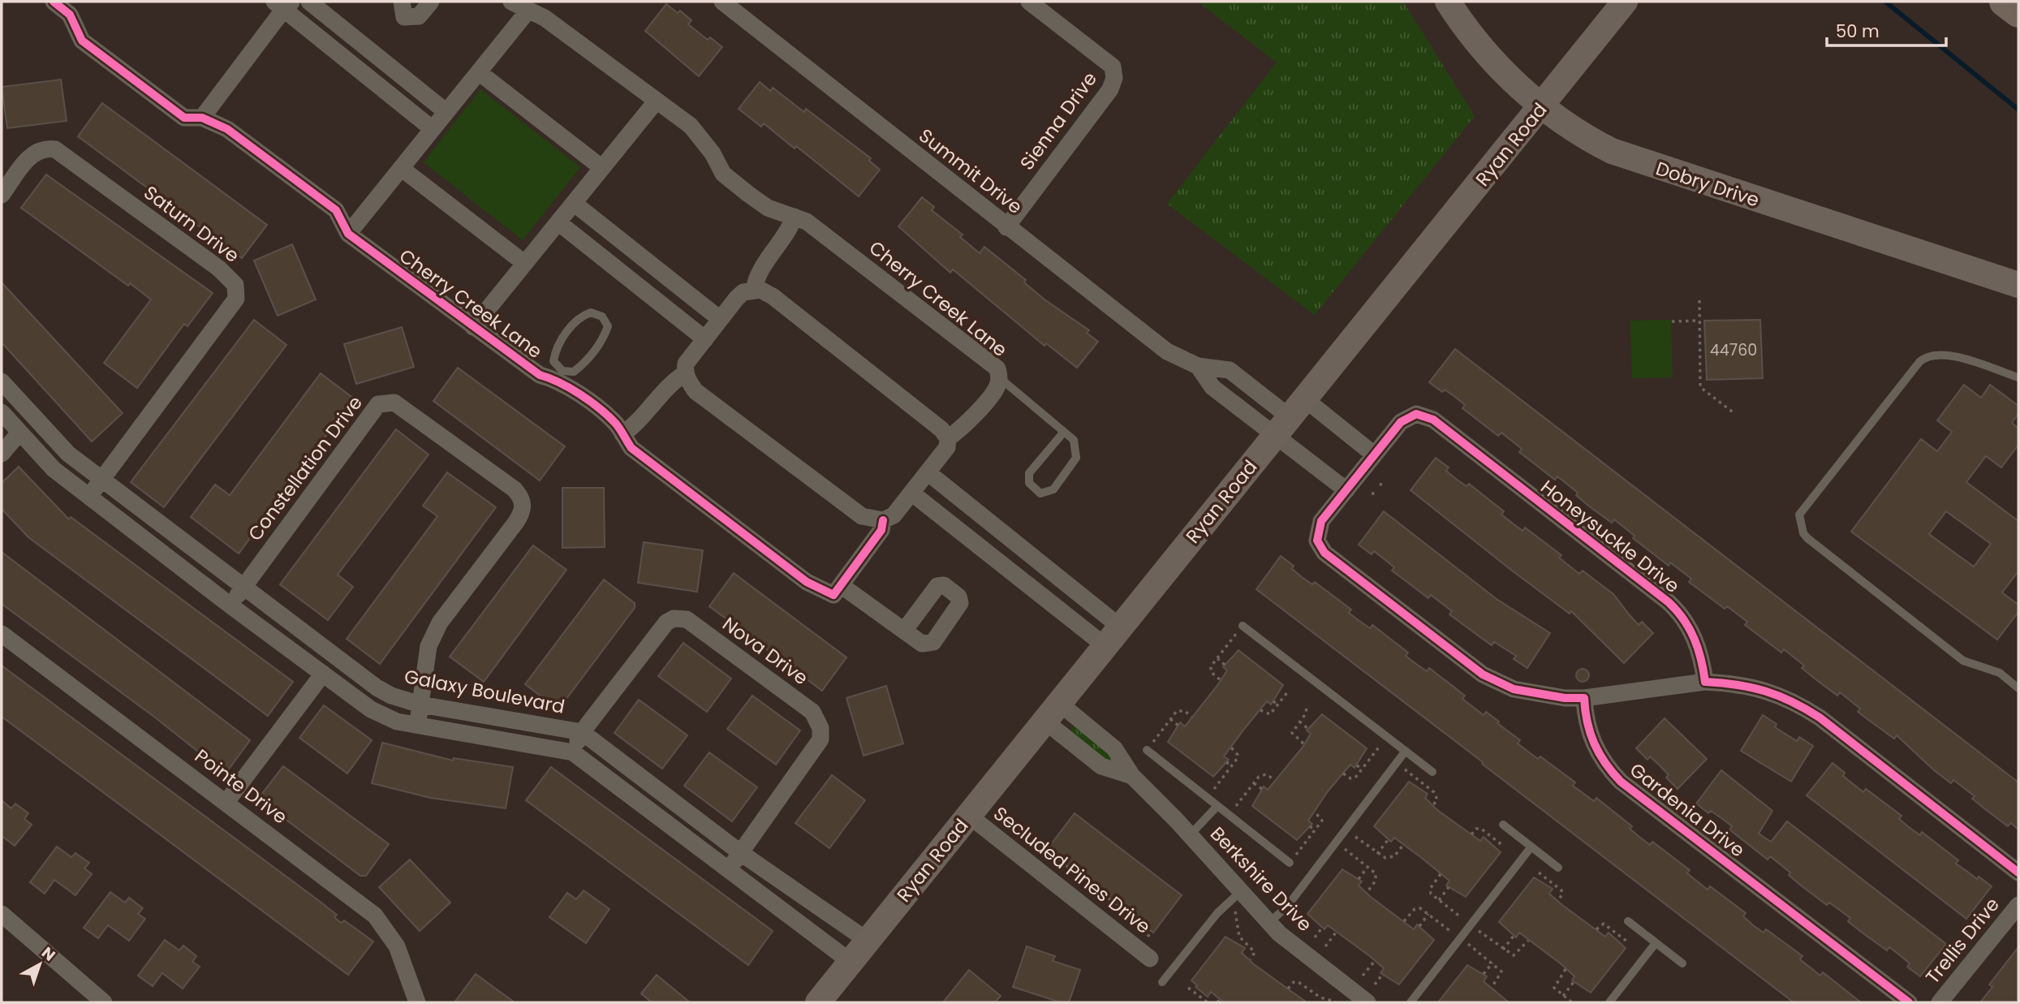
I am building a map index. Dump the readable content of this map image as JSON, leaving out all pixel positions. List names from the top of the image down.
{
  "streets": {
    "main road": ["Ryan Road", "Dobry Drive"],
    "street": [
      "Sienna Drive",
      "Summit Drive",
      "Saturn Drive",
      "Cherry Creek Lane",
      "Constellation Drive",
      "Honeysuckle Drive",
      "Nova Drive",
      "Galaxy Boulevard",
      "Pointe Drive",
      "Gardenia Drive",
      "Secluded Pines Drive",
      "Berkshire Drive",
      "Trellis Drive"
    ]
  },
  "crossings": [
    ["Sienna Drive", "Summit Drive"],
    ["Ryan Road", "Summit Drive"],
    ["Ryan Road", "Dobry Drive"],
    ["Ryan Road", "Galaxy Boulevard"],
    ["Ryan Road", "Secluded Pines Drive"],
    ["Ryan Road", "Berkshire Drive"],
    ["Saturn Drive", "Galaxy Boulevard"],
    ["Constellation Drive", "Galaxy Boulevard"],
    ["Nova Drive", "Galaxy Boulevard"]
  ],
  "house_numbers": ["44760"],
  "scale_bar": "50 m",
  "north": "top right"
}
